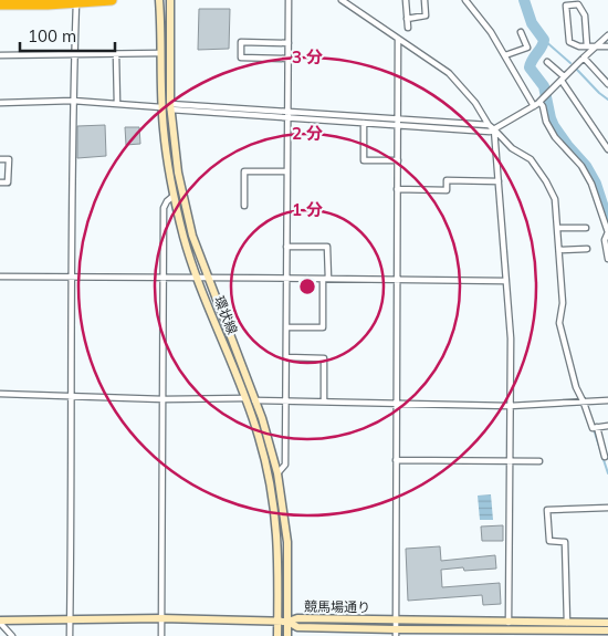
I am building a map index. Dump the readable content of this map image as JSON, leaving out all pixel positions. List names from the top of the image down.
{
  "streets": {
    "street": ["環状線", "競馬場通り"]
  },
  "crossings": [
    ["環状線", "競馬場通り"]
  ],
  "scale_bar": "100 m",
  "rings": ["3 分", "2 分", "1 分"]
}
